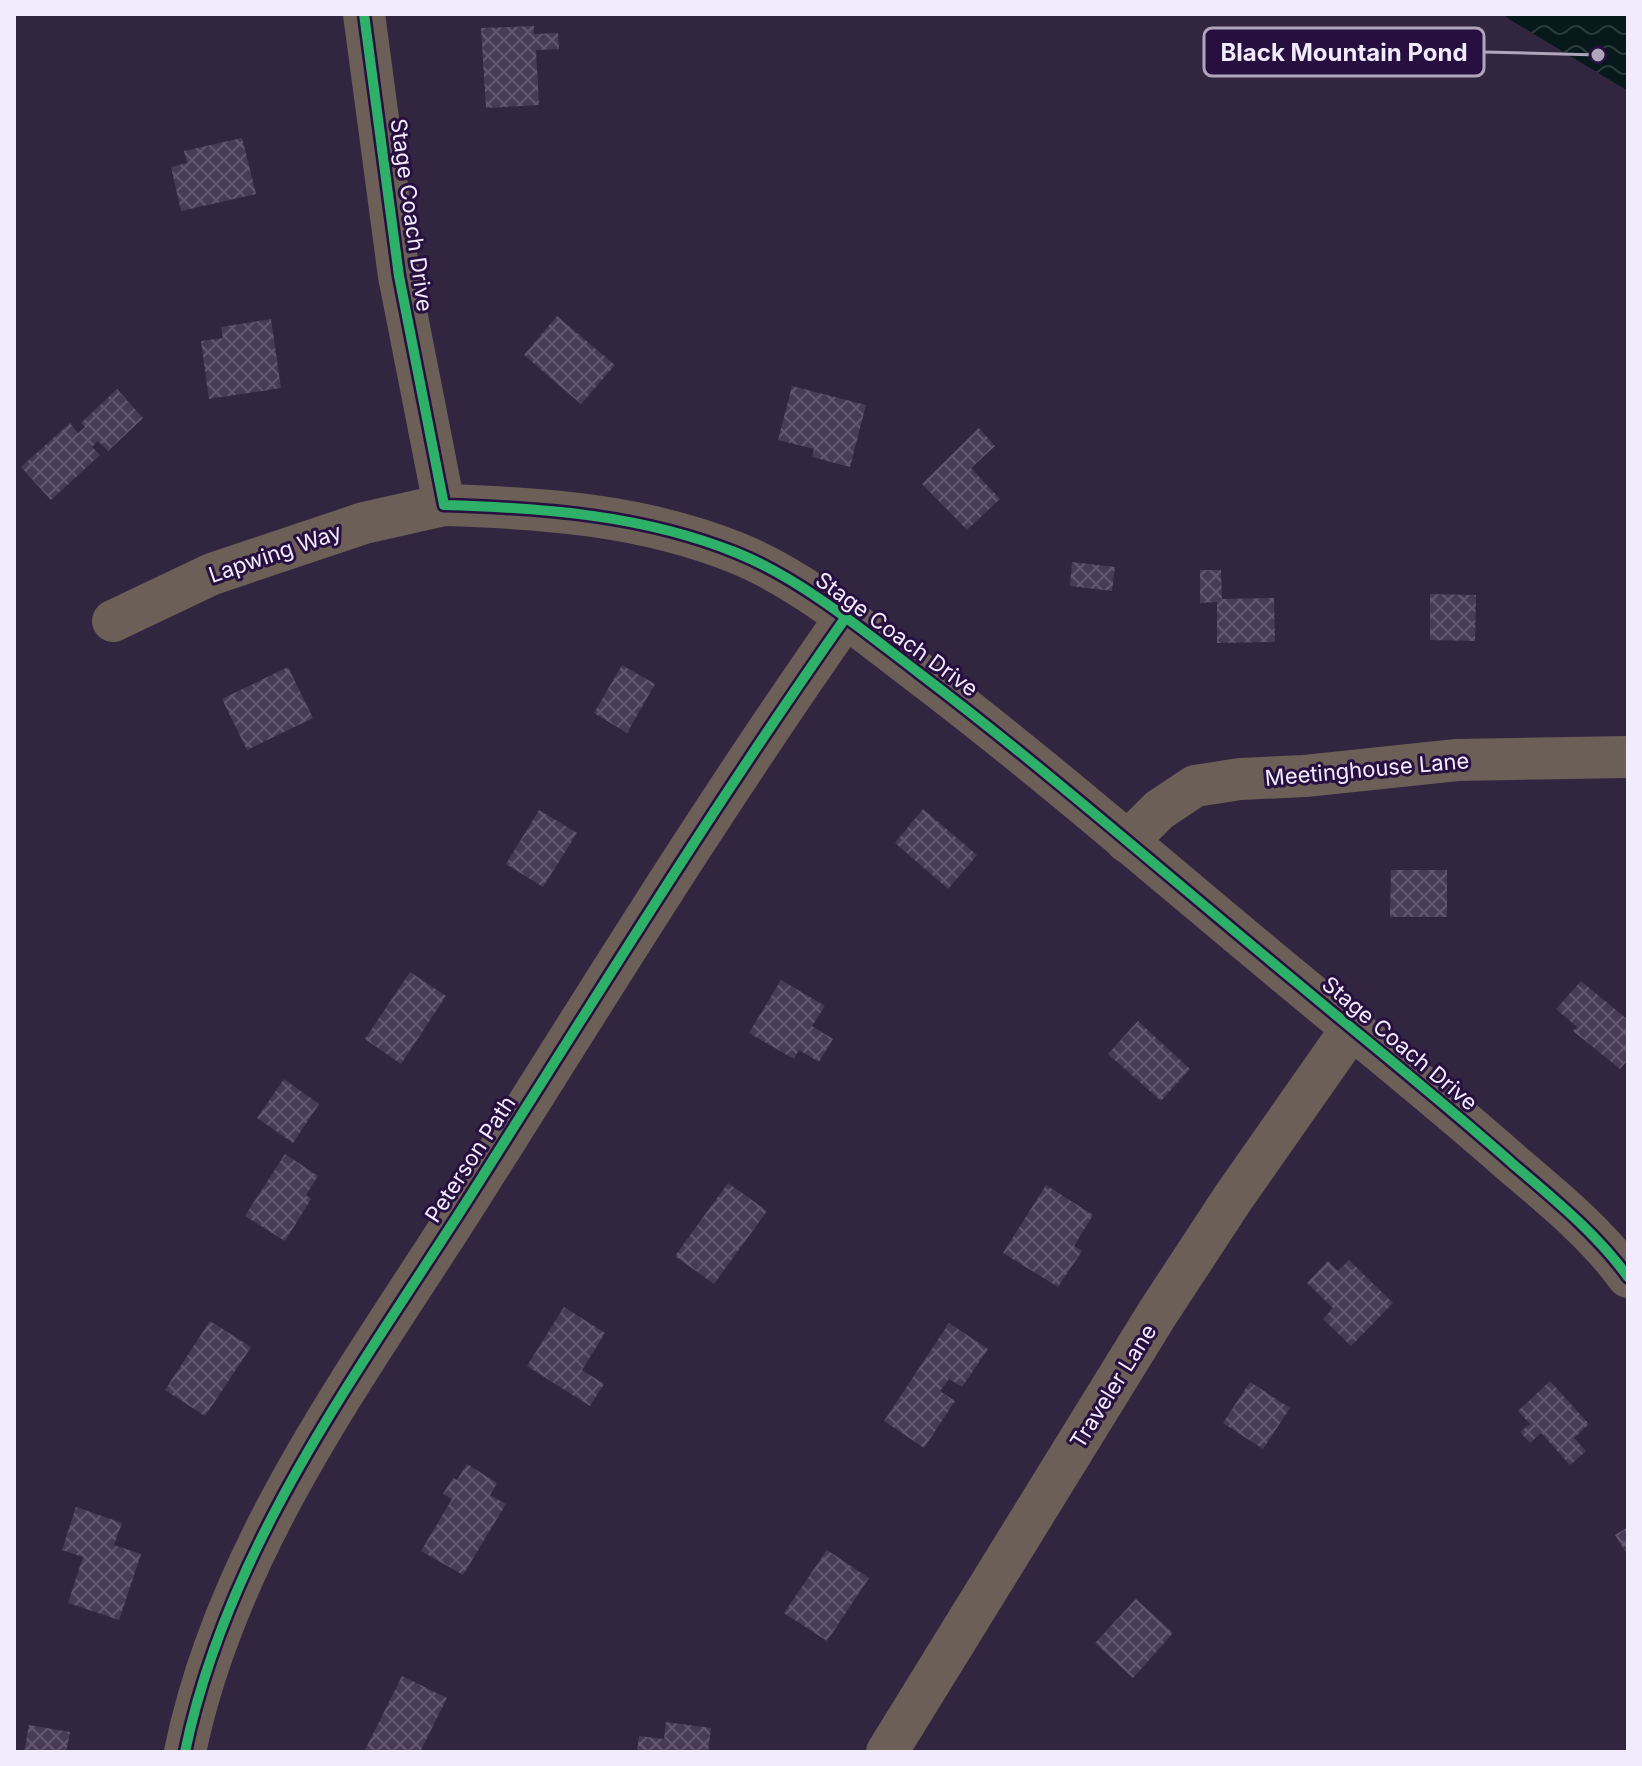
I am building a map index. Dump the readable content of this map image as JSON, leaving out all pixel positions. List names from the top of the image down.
{
  "streets": {
    "street": [
      "Stage Coach Drive",
      "Lapwing Way",
      "Meetinghouse Lane",
      "Peterson Path",
      "Traveler Lane"
    ]
  },
  "crossings": [
    ["Stage Coach Drive", "Lapwing Way"],
    ["Stage Coach Drive", "Meetinghouse Lane"],
    ["Stage Coach Drive", "Peterson Path"],
    ["Stage Coach Drive", "Traveler Lane"]
  ],
  "places": ["Black Mountain Pond"]
}
